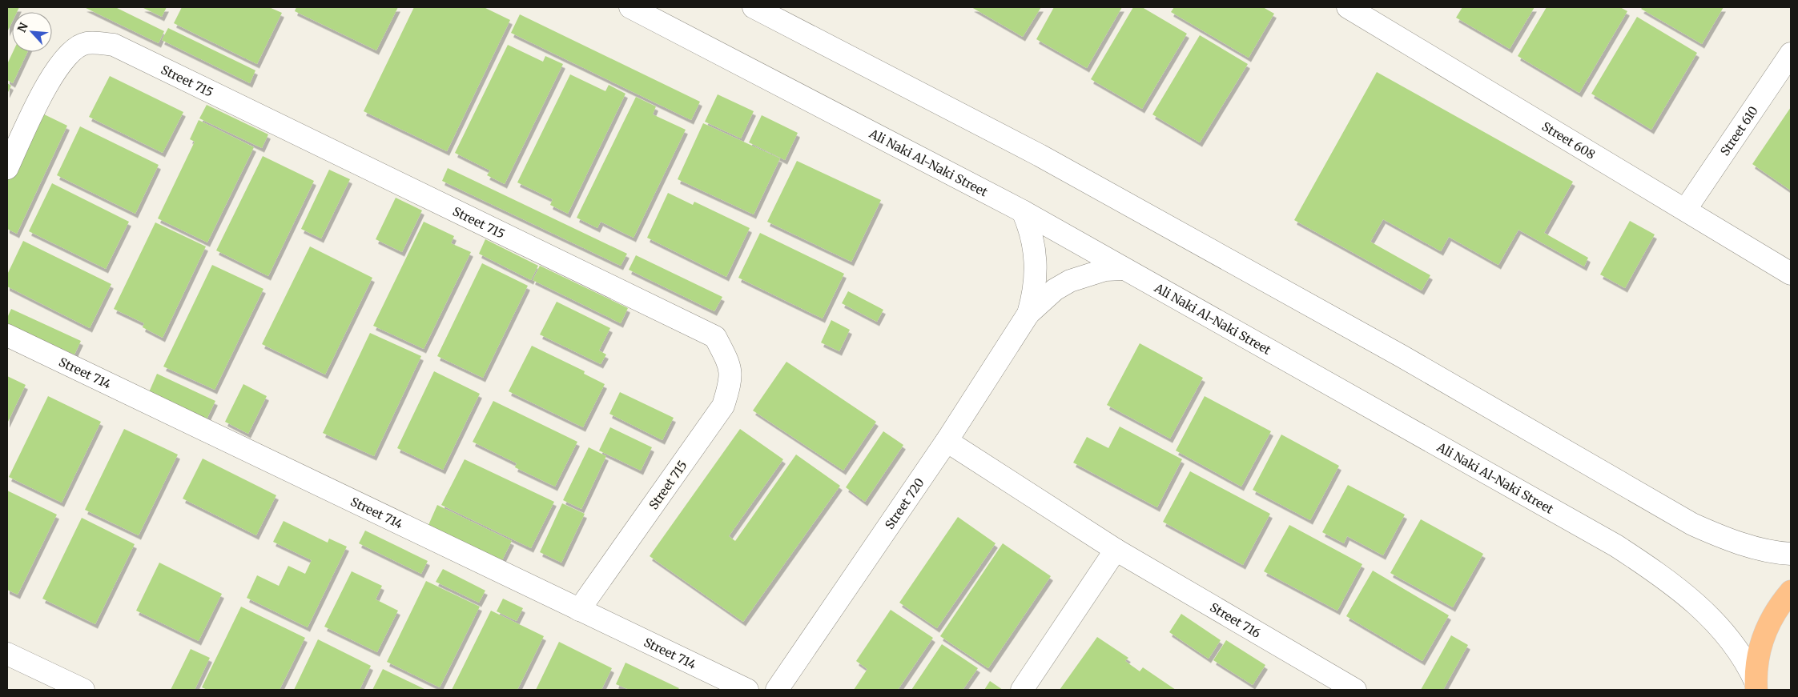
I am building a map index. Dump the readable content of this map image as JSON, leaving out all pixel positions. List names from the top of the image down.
{
  "streets": {
    "street": [
      "Street 715",
      "Street 610",
      "Street 608",
      "Ali Naki Al-Naki Street",
      "Street 714",
      "Street 720",
      "Street 716"
    ]
  },
  "crossings": [
    ["Street 715", "Street 714"],
    ["Street 610", "Street 608"],
    ["Ali Naki Al-Naki Street", "Street 720"],
    ["Street 720", "Street 716"]
  ],
  "north": "top left"
}
